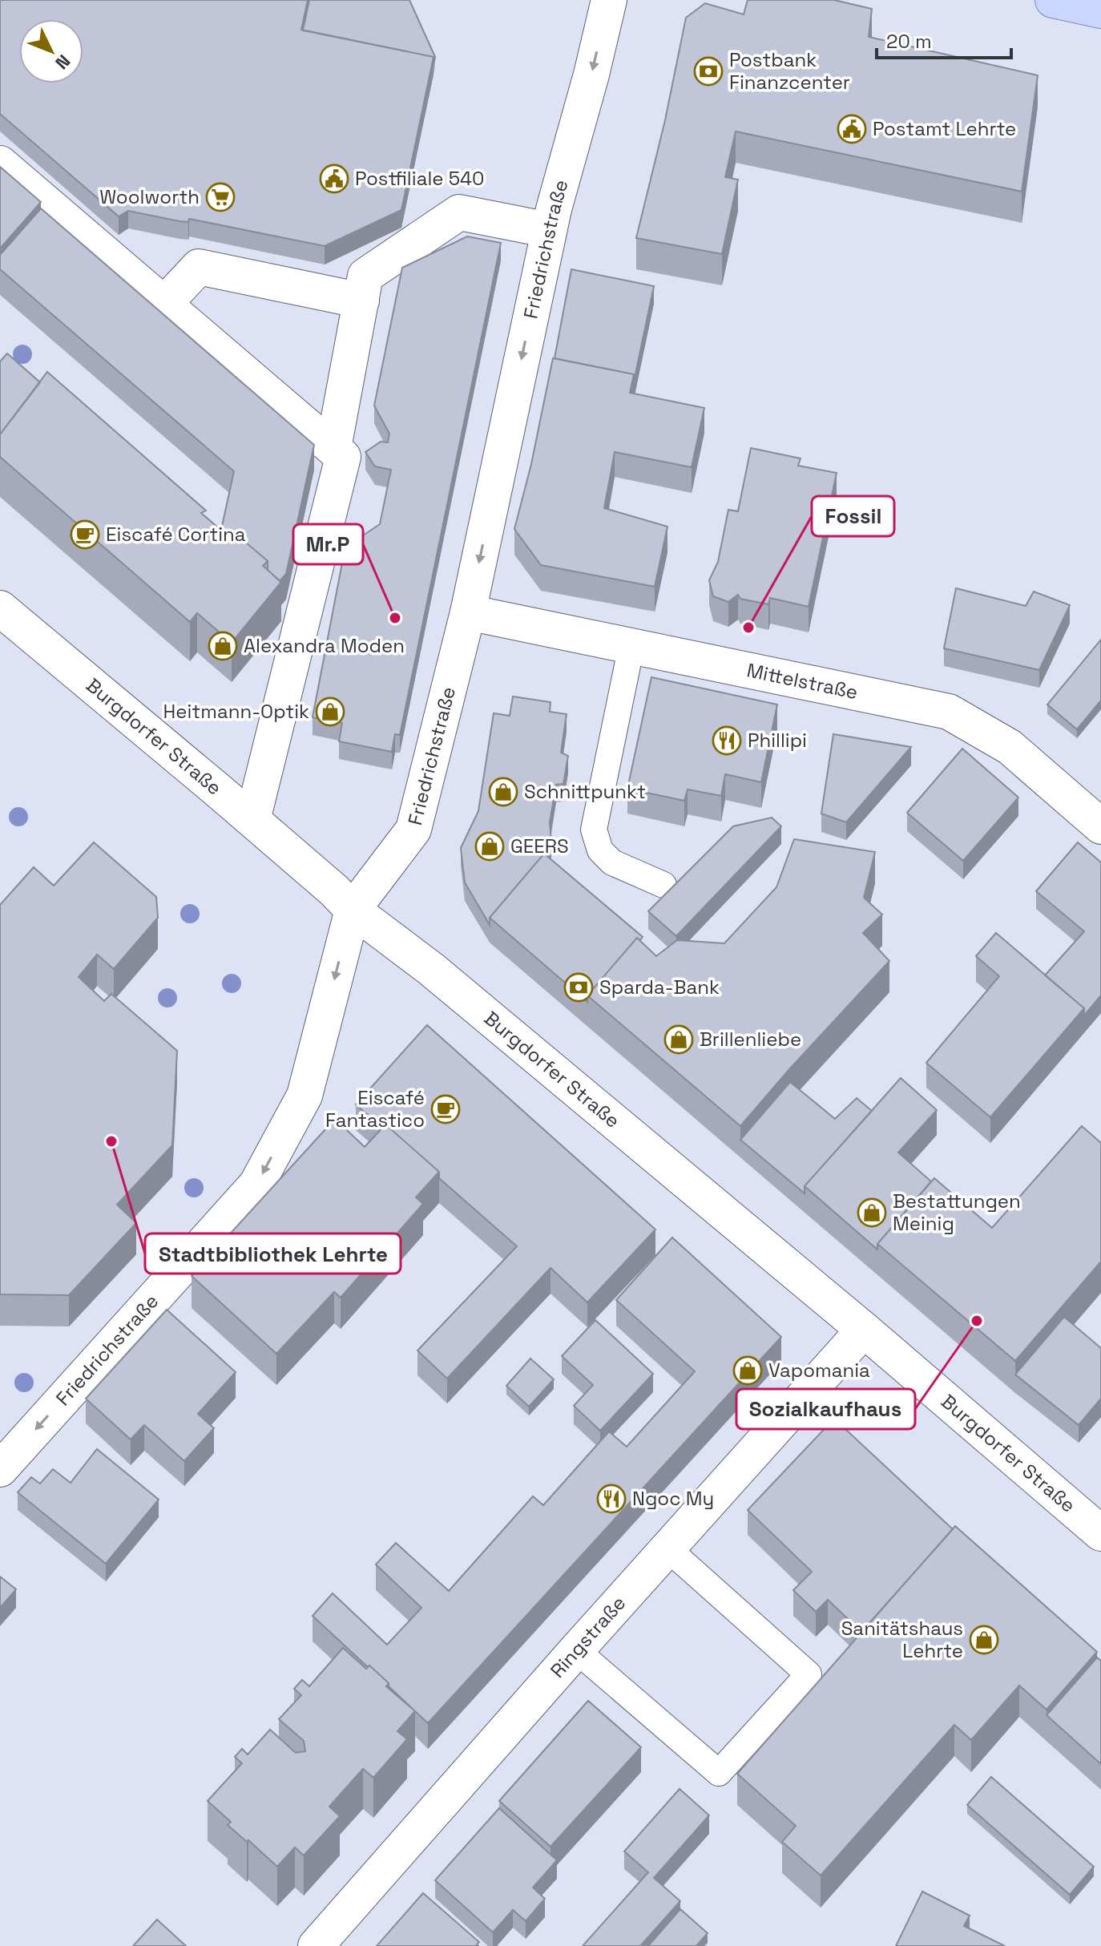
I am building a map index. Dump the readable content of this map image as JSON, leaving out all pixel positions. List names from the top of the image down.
{
  "streets": {
    "street": [
      "Friedrichstraße",
      "Mittelstraße",
      "Burgdorfer Straße",
      "Ringstraße"
    ]
  },
  "crossings": [
    ["Friedrichstraße", "Mittelstraße"],
    ["Friedrichstraße", "Burgdorfer Straße"],
    ["Burgdorfer Straße", "Ringstraße"]
  ],
  "one_way": ["Friedrichstraße"],
  "places": {
    "bank": ["Postbank Finanzcenter", "Sparda-Bank"],
    "public building": ["Postamt Lehrte", "Postfiliale 540"],
    "supermarket": ["Woolworth"],
    "cafe": ["Eiscafé Cortina", "Eiscafé Fantastico"],
    "other": [
      "Mr.P",
      "Fossil",
      "Stadtbibliothek Lehrte",
      "Sozialkaufhaus"
    ],
    "shop": [
      "Alexandra Moden",
      "Heitmann-Optik",
      "Schnittpunkt",
      "GEERS",
      "Brillenliebe",
      "Bestattungen Meinig",
      "Vapomania",
      "Sanitätshaus Lehrte"
    ],
    "restaurant": ["Phillipi", "Ngoc My"]
  },
  "scale_bar": "20 m",
  "north": "bottom right"
}
